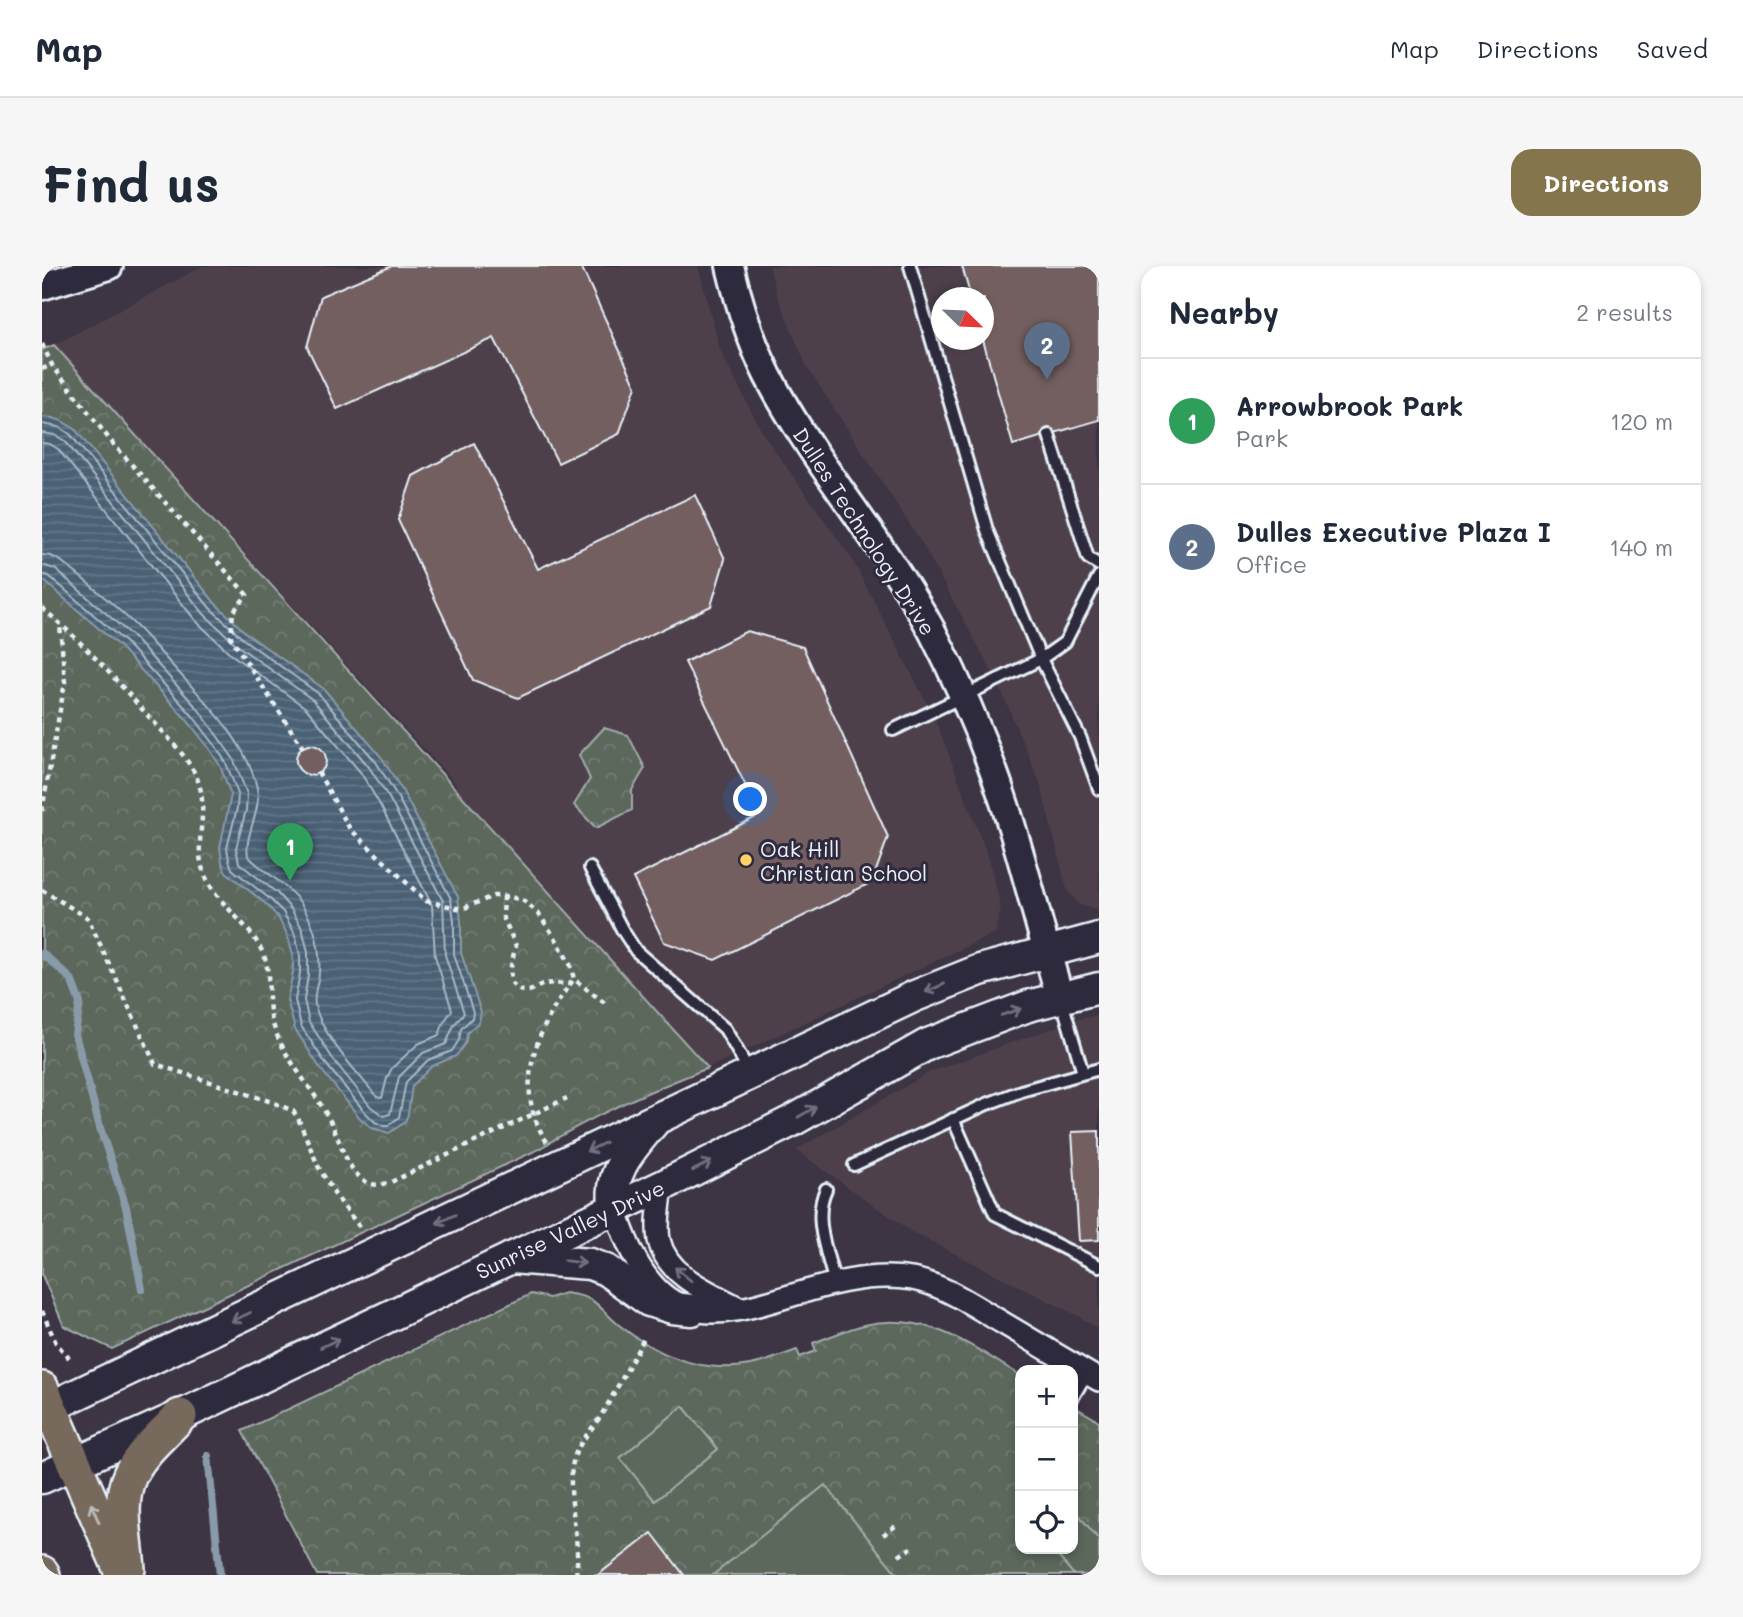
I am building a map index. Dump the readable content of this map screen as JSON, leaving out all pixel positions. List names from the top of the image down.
{
  "streets": {
    "main road": ["Sunrise Valley Drive"],
    "street": ["Dulles Technology Drive"]
  },
  "crossings": [
    ["Dulles Technology Drive", "Sunrise Valley Drive"]
  ],
  "places": ["Oak Hill Christian School"],
  "north": "bottom right",
  "page": {
    "header": "Map",
    "nav": ["Map", "Directions", "Saved"],
    "buttons": "Directions",
    "title": "Find us",
    "heading": ["Nearby", "2 results"],
    "pins": ["2", "1"],
    "list": [
      {
        "mark": "1",
        "name": "Arrowbrook Park",
        "note": "Park",
        "value": "120 m"
      },
      {
        "mark": "2",
        "name": "Dulles Executive Plaza I",
        "note": "Office",
        "value": "140 m"
      }
    ],
    "map_buttons": ["+", "−"]
  }
}
